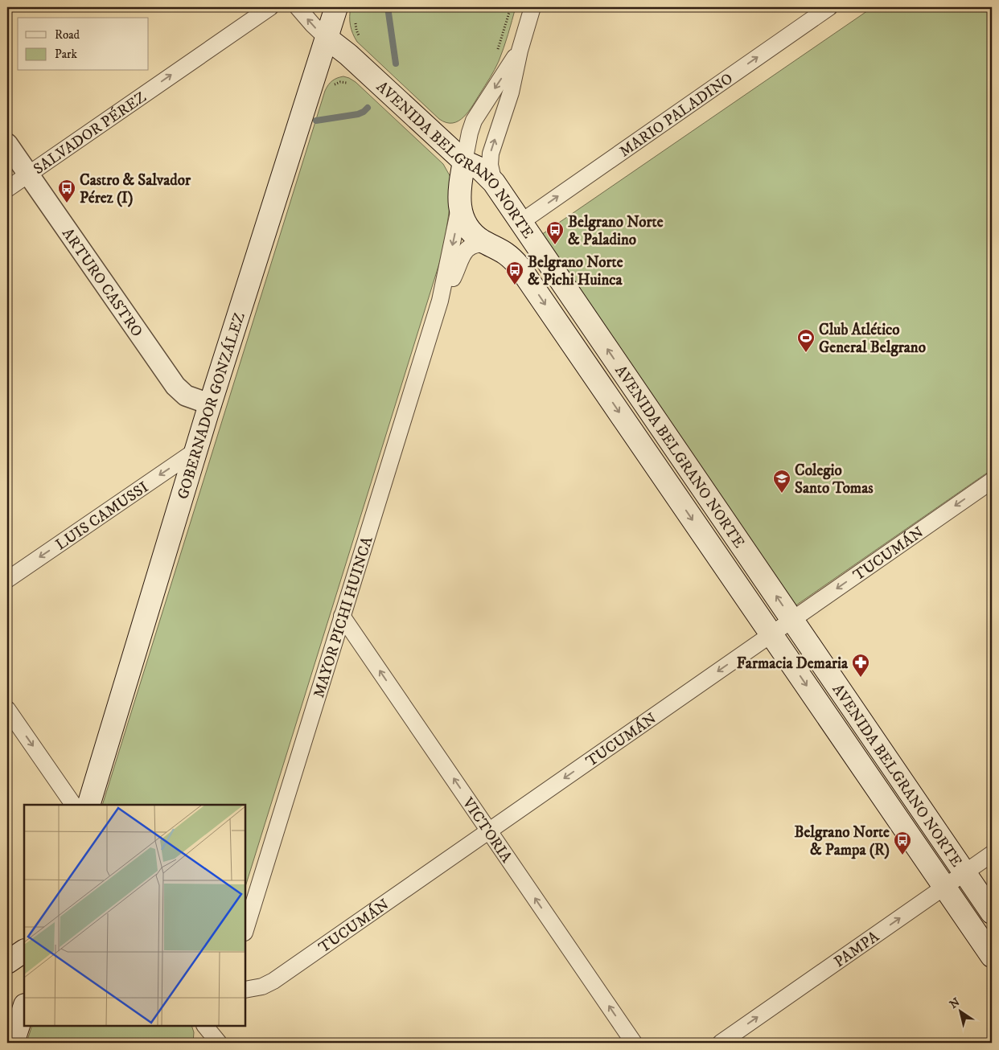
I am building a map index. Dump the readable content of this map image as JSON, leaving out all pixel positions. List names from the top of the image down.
{
  "streets": {
    "main road": ["AVENIDA BELGRANO NORTE", "GOBERNADOR GONZÁLEZ", "MAYOR PICHI HUINCA"],
    "street": [
      "MARIO PALADINO",
      "SALVADOR PÉREZ",
      "ARTURO CASTRO",
      "LUIS CAMUSSI",
      "TUCUMÁN",
      "VICTORIA",
      "PAMPA"
    ]
  },
  "crossings": [
    ["MARIO PALADINO", "AVENIDA BELGRANO NORTE"],
    ["SALVADOR PÉREZ", "ARTURO CASTRO"],
    ["AVENIDA BELGRANO NORTE", "GOBERNADOR GONZÁLEZ"],
    ["AVENIDA BELGRANO NORTE", "TUCUMÁN"],
    ["AVENIDA BELGRANO NORTE", "MAYOR PICHI HUINCA"],
    ["AVENIDA BELGRANO NORTE", "PAMPA"],
    ["ARTURO CASTRO", "GOBERNADOR GONZÁLEZ"],
    ["GOBERNADOR GONZÁLEZ", "LUIS CAMUSSI"],
    ["TUCUMÁN", "VICTORIA"],
    ["MAYOR PICHI HUINCA", "VICTORIA"]
  ],
  "one_way": [
    "MARIO PALADINO",
    "SALVADOR PÉREZ",
    "LUIS CAMUSSI",
    "TUCUMÁN",
    "VICTORIA",
    "PAMPA"
  ],
  "places": {
    "bus stop": [
      "Castro & Salvador Pérez (I)",
      "Belgrano Norte & Paladino",
      "Belgrano Norte & Pichi Huinca",
      "Belgrano Norte & Pampa (R)"
    ],
    "sports": ["Club Atlético General Belgrano"],
    "school or university": ["Colegio Santo Tomas"],
    "pharmacy": ["Farmacia Demaria"]
  },
  "legend": ["Road", "Park"],
  "north": "top left"
}
